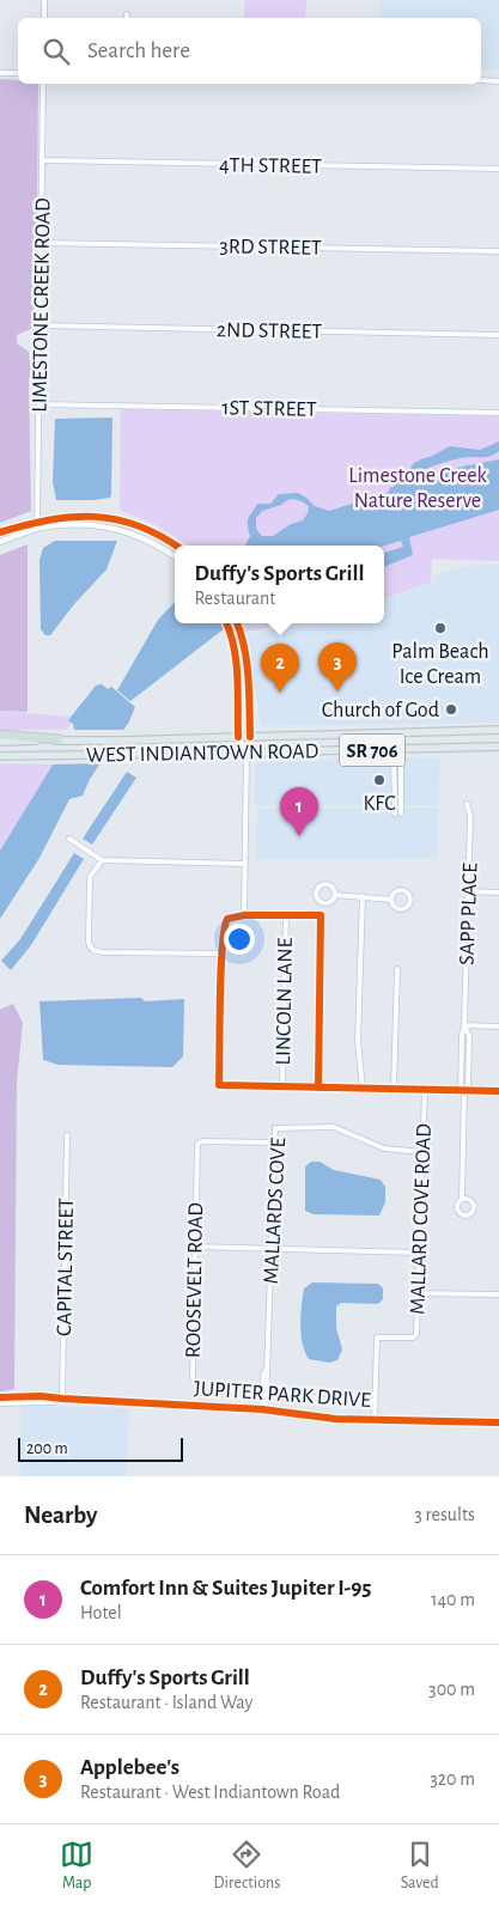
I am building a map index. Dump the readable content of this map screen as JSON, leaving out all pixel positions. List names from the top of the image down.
{
  "streets": {
    "main road": ["SR 706", "WEST INDIANTOWN ROAD"],
    "street": [
      "4TH STREET",
      "3RD STREET",
      "LIMESTONE CREEK ROAD",
      "2ND STREET",
      "1ST STREET",
      "SAPP PLACE",
      "LINCOLN LANE",
      "MALLARDS COVE",
      "MALLARD COVE ROAD",
      "CAPITAL STREET",
      "ROOSEVELT ROAD",
      "JUPITER PARK DRIVE"
    ]
  },
  "crossings": [
    ["4TH STREET", "LIMESTONE CREEK ROAD"],
    ["3RD STREET", "LIMESTONE CREEK ROAD"],
    ["LIMESTONE CREEK ROAD", "2ND STREET"],
    ["LIMESTONE CREEK ROAD", "1ST STREET"],
    ["SR 706", "WEST INDIANTOWN ROAD"],
    ["MALLARDS COVE", "MALLARD COVE ROAD"],
    ["MALLARDS COVE", "ROOSEVELT ROAD"],
    ["MALLARDS COVE", "JUPITER PARK DRIVE"],
    ["MALLARD COVE ROAD", "ROOSEVELT ROAD"],
    ["MALLARD COVE ROAD", "JUPITER PARK DRIVE"],
    ["CAPITAL STREET", "JUPITER PARK DRIVE"]
  ],
  "parks": ["Limestone Creek Nature Reserve"],
  "places": ["Palm Beach Ice Cream", "Church of God", "KFC"],
  "scale_bar": "200 m",
  "page": {
    "search": "Search here",
    "popup": ["Duffy's Sports Grill", "Restaurant"],
    "pins": ["3", "2", "1"],
    "scale": "200 m",
    "heading": ["Nearby", "3 results"],
    "list": [
      {
        "mark": "1",
        "name": "Comfort Inn & Suites Jupiter I-95",
        "note": "Hotel",
        "value": "140 m"
      },
      {
        "mark": "2",
        "name": "Duffy's Sports Grill",
        "note": "Restaurant · Island Way",
        "value": "300 m"
      },
      {
        "mark": "3",
        "name": "Applebee's",
        "note": "Restaurant · West Indiantown Road",
        "value": "320 m"
      }
    ],
    "nav": ["Map", "Directions", "Saved"]
  }
}
